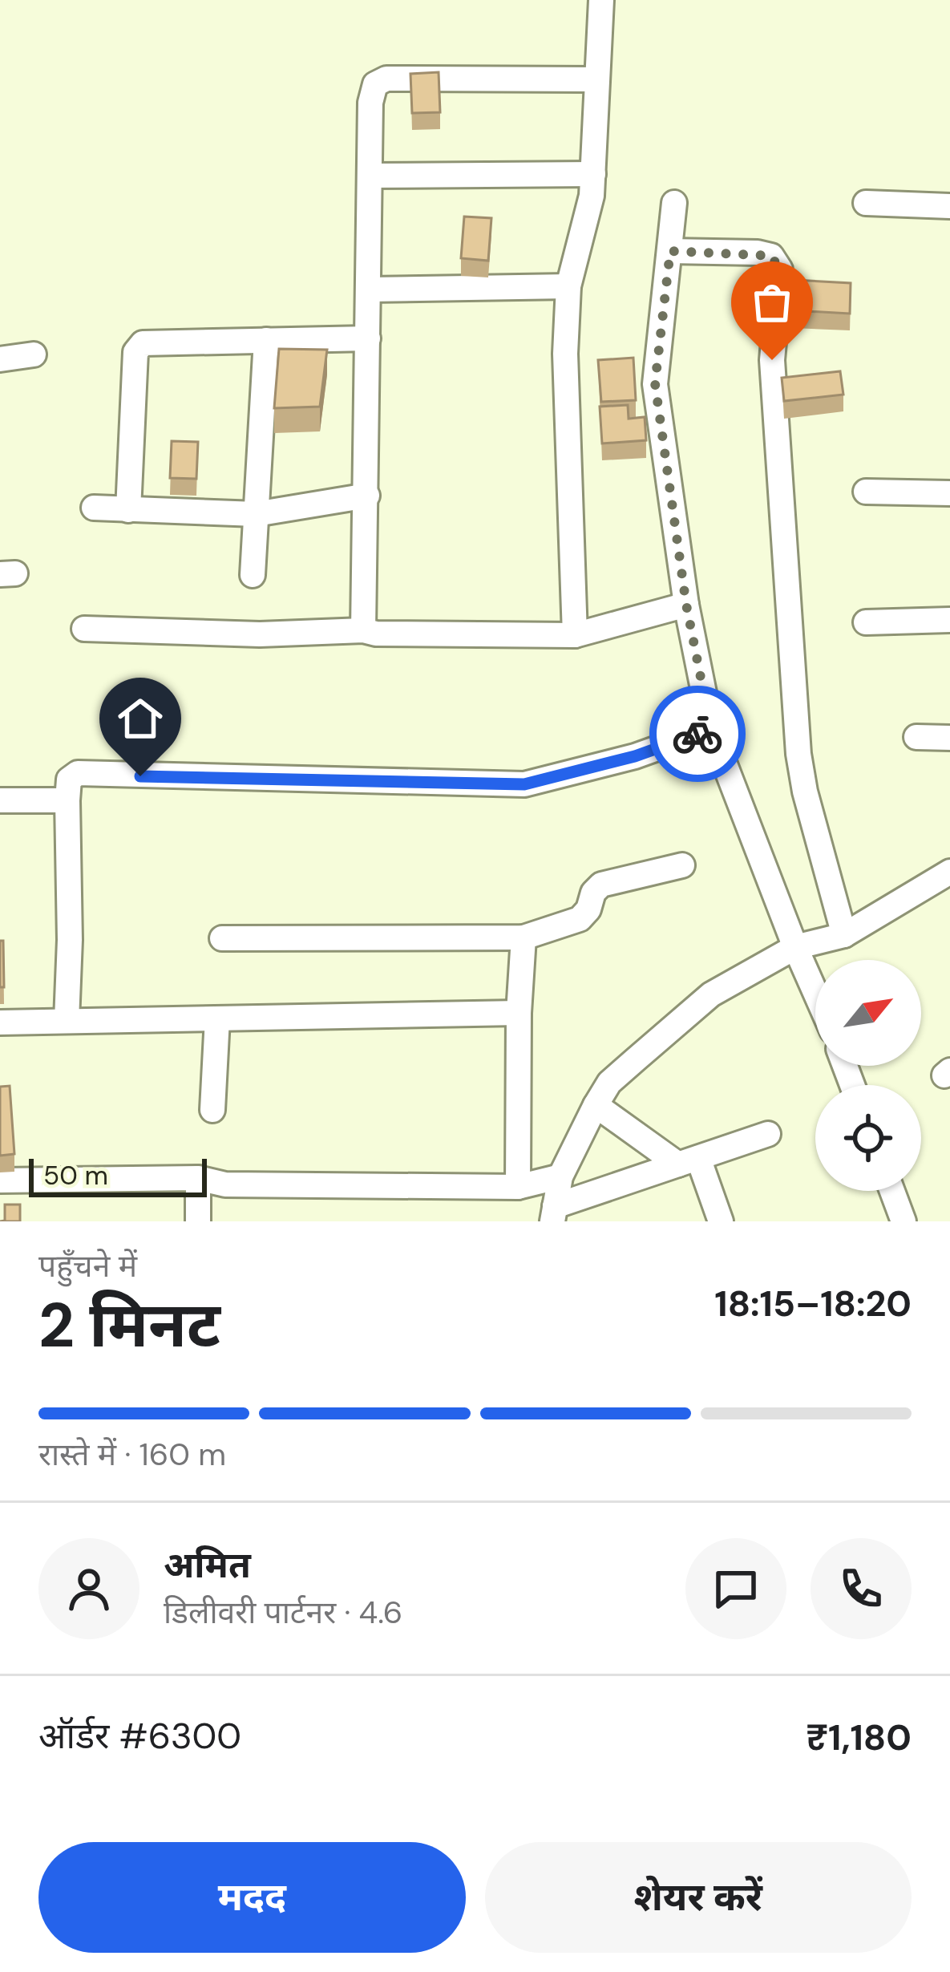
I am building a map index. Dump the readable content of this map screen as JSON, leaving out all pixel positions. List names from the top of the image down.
{
  "scale_bar": "50 m",
  "north": "top right",
  "page": {
    "scale": "50 m",
    "heading": ["2 मिनट", "पहुँचने में", "18:15–18:20"],
    "panel": [
      "अमित",
      "डिलीवरी पार्टनर · 4.6",
      "ऑर्डर #6300",
      "₹1,180"
    ],
    "bar": "रास्ते में · 160 m",
    "buttons": ["मदद", "शेयर करें"]
  }
}
